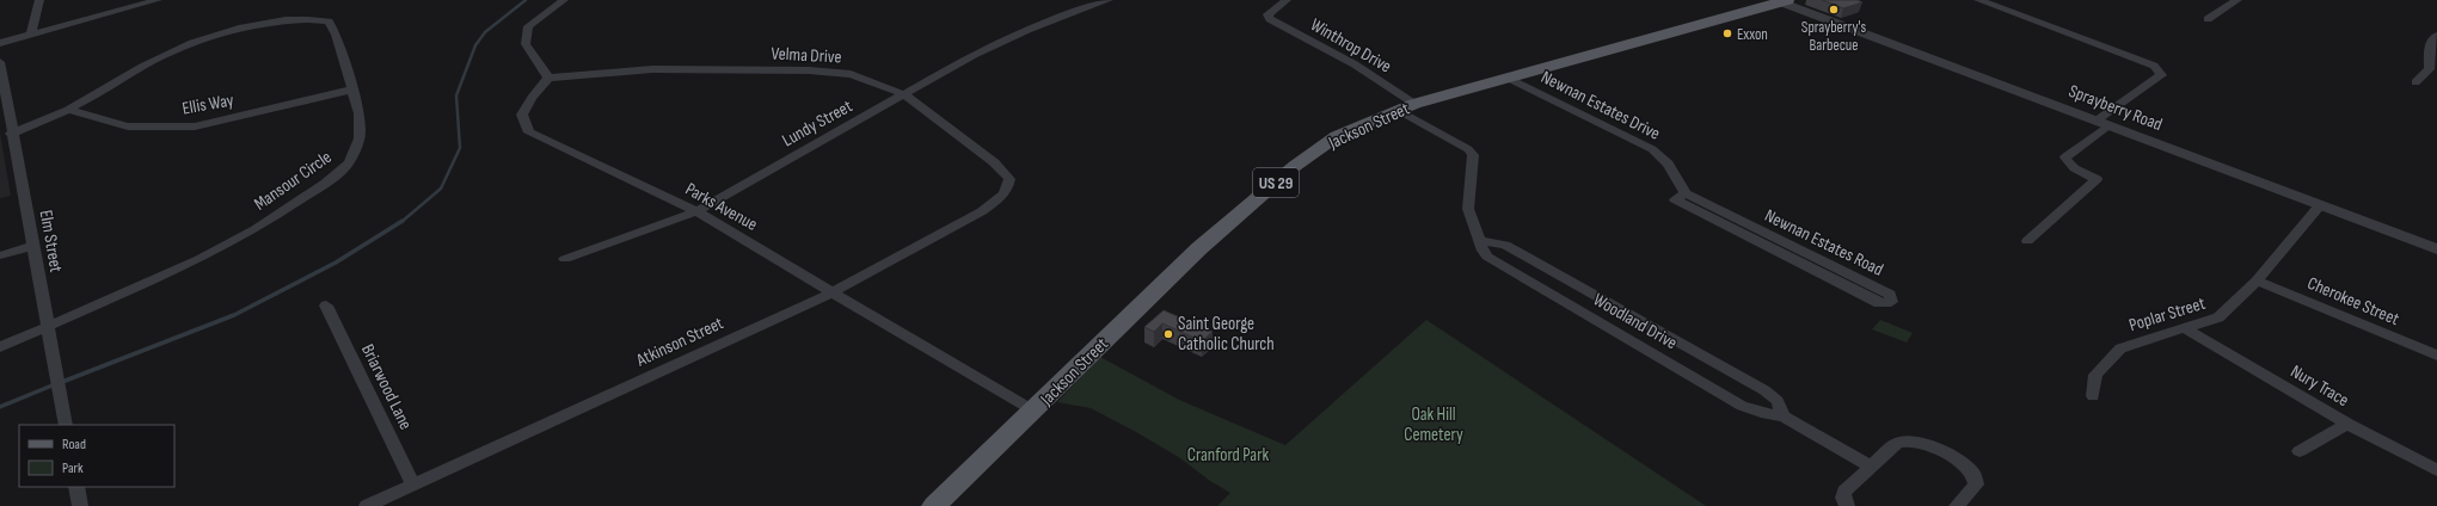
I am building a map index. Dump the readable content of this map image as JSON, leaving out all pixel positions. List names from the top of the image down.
{
  "streets": {
    "main road": ["Jackson Street", "US 29"],
    "street": [
      "Winthrop Drive",
      "Velma Drive",
      "Ellis Way",
      "Newnan Estates Drive",
      "Sprayberry Road",
      "Lundy Street",
      "Mansour Circle",
      "Parks Avenue",
      "Elm Street",
      "Newnan Estates Road",
      "Cherokee Street",
      "Poplar Street",
      "Woodland Drive",
      "Atkinson Street",
      "Nury Trace",
      "Briarwood Lane"
    ]
  },
  "crossings": [
    ["Winthrop Drive", "Jackson Street"],
    ["Winthrop Drive", "Woodland Drive"],
    ["Velma Drive", "Lundy Street"],
    ["Velma Drive", "Parks Avenue"],
    ["Velma Drive", "Atkinson Street"],
    ["Ellis Way", "Mansour Circle"],
    ["Newnan Estates Drive", "Jackson Street"],
    ["Newnan Estates Drive", "Newnan Estates Road"],
    ["Sprayberry Road", "Jackson Street"],
    ["Sprayberry Road", "Poplar Street"],
    ["Lundy Street", "Parks Avenue"],
    ["Jackson Street", "Parks Avenue"],
    ["Jackson Street", "Woodland Drive"],
    ["Mansour Circle", "Elm Street"],
    ["Parks Avenue", "Atkinson Street"],
    ["Cherokee Street", "Poplar Street"],
    ["Poplar Street", "Nury Trace"],
    ["Atkinson Street", "Briarwood Lane"]
  ],
  "parks": ["Oak Hill Cemetery", "Cranford Park"],
  "places": ["Sprayberry's Barbecue", "Exxon", "Saint George Catholic Church"],
  "legend": ["Road", "Park"]
}
